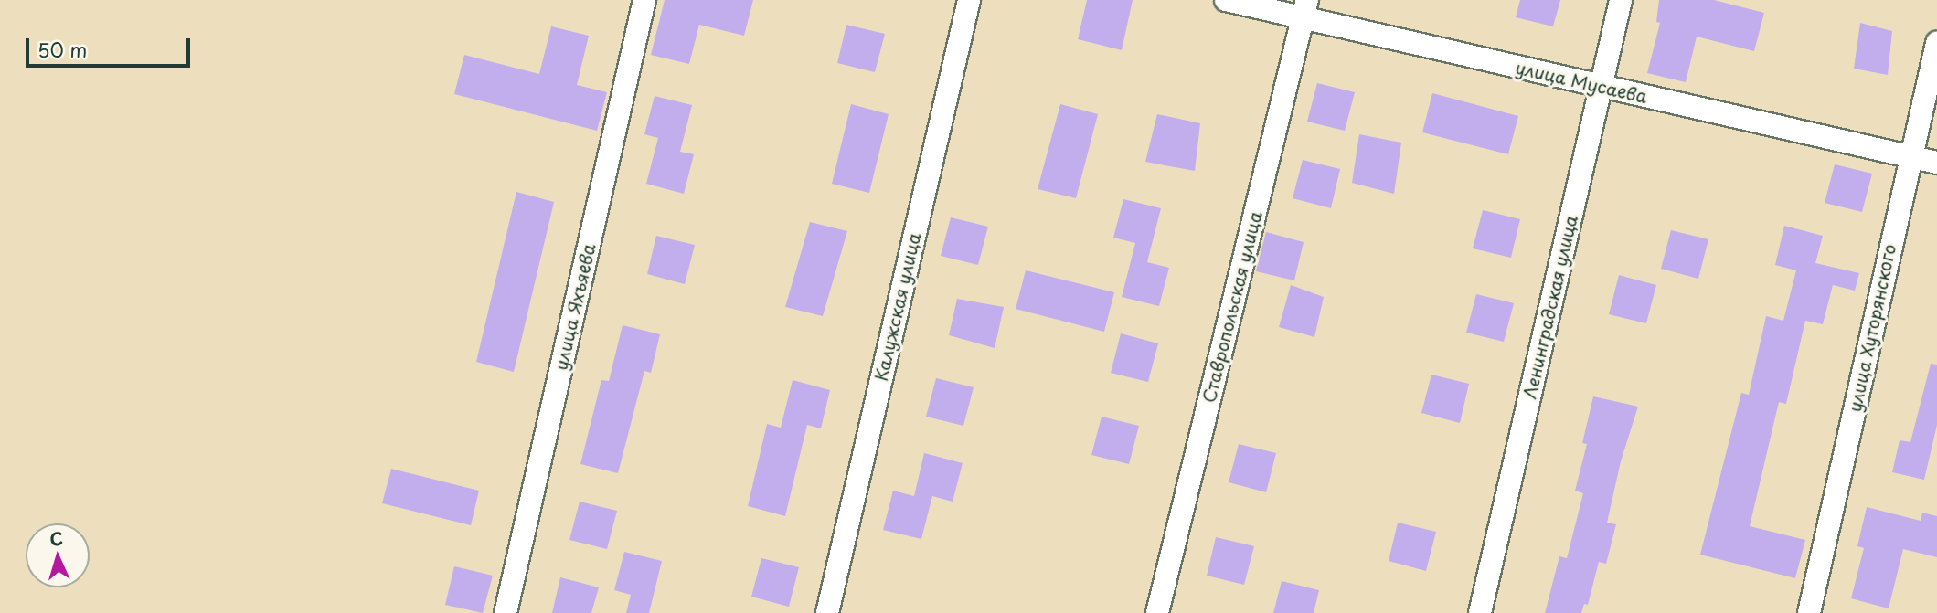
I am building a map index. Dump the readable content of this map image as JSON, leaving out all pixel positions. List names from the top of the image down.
{
  "streets": {
    "street": [
      "улица Мусаева",
      "улица Яхъяева",
      "Калужская улица",
      "Ставропольская улица",
      "Ленинградская улица",
      "улица Хуторянского"
    ]
  },
  "crossings": [
    ["улица Мусаева", "Ставропольская улица"],
    ["улица Мусаева", "Ленинградская улица"],
    ["улица Мусаева", "улица Хуторянского"]
  ],
  "scale_bar": "50 m",
  "north": "top"
}
